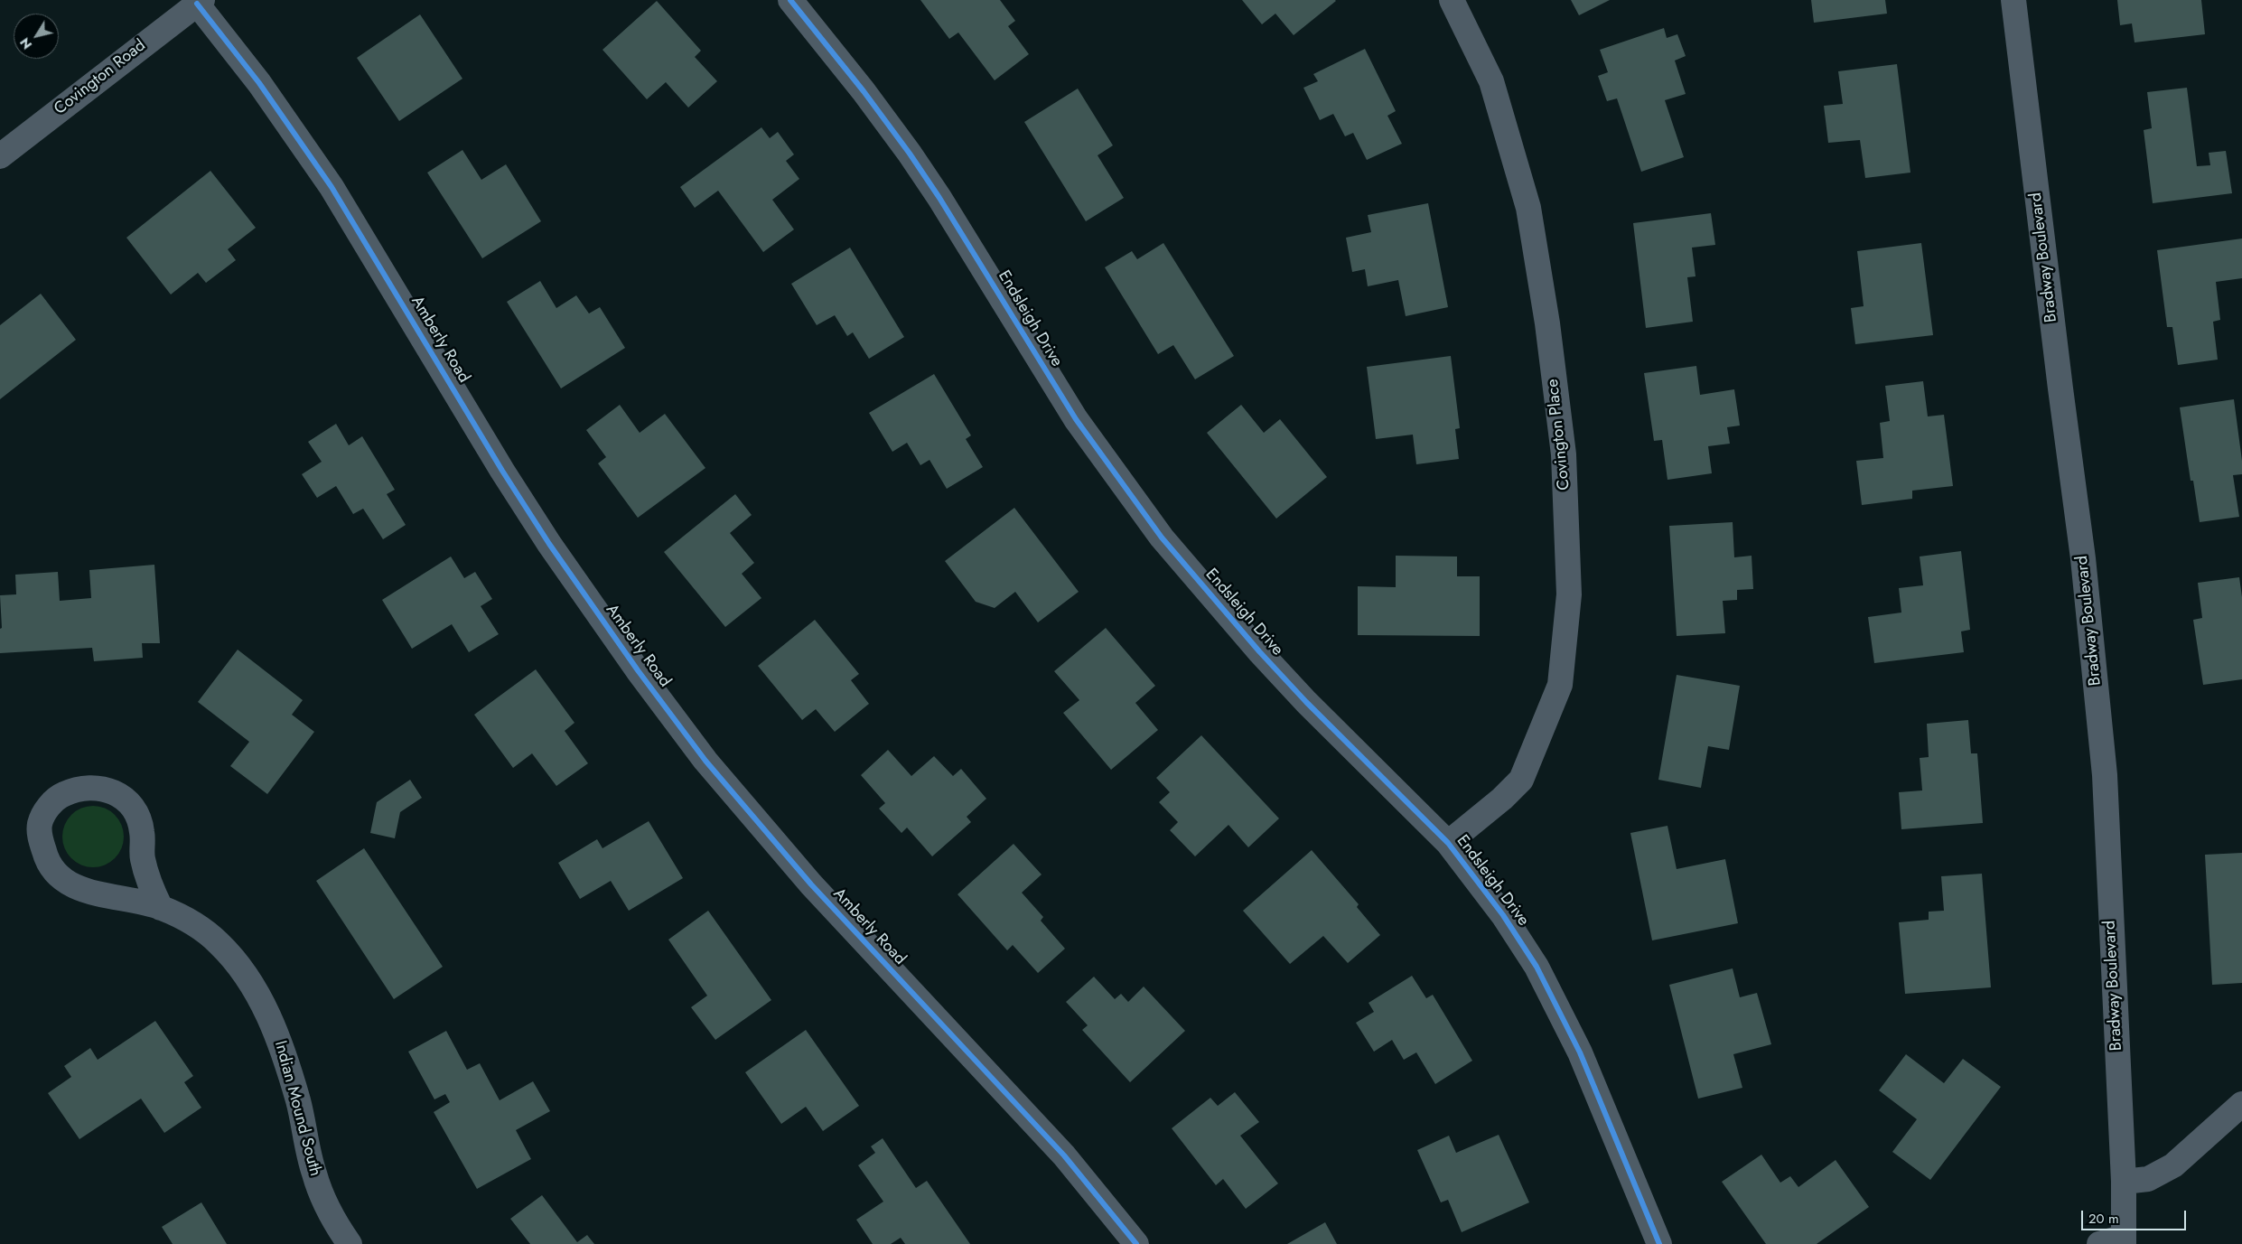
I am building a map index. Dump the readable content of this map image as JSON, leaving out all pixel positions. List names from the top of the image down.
{
  "streets": {
    "street": [
      "Covington Road",
      "Bradway Boulevard",
      "Endsleigh Drive",
      "Amberly Road",
      "Covington Place",
      "Indian Mound South"
    ]
  },
  "crossings": [
    ["Covington Road", "Amberly Road"],
    ["Endsleigh Drive", "Covington Place"]
  ],
  "scale_bar": "20 m",
  "north": "bottom left"
}
